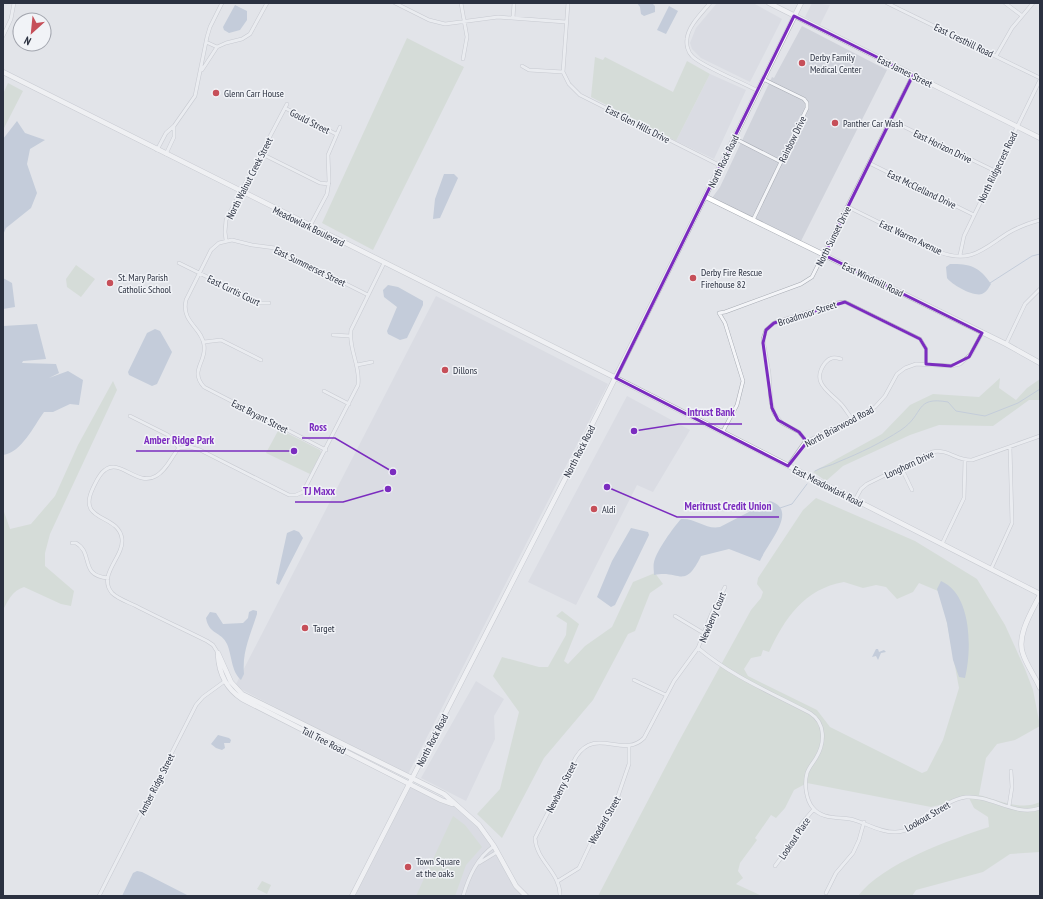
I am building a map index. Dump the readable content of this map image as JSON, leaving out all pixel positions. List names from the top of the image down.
{
  "streets": {
    "street": [
      "East Cresthill Road",
      "East James Street",
      "Gould Street",
      "East Glen Hills Drive",
      "Rainbow Drive",
      "East Horizon Drive",
      "North Rock Road",
      "North Ridgecrest Road",
      "North Walnut Creek Street",
      "East McClelland Drive",
      "Meadowlark Boulevard",
      "North Sunset Drive",
      "East Warren Avenue",
      "East Summerset Street",
      "East Windmill Road",
      "East Curtis Court",
      "Broadmoor Street",
      "East Bryant Street",
      "North Briarwood Road",
      "Longhorn Drive",
      "East Meadowlark Road",
      "Newberry Court",
      "Tall Tree Road",
      "Amber Ridge Street",
      "Newberry Street",
      "Lookout Street",
      "Woodard Street",
      "Lookout Place"
    ]
  },
  "crossings": [
    ["East Cresthill Road", "North Ridgecrest Road"],
    ["East James Street", "North Rock Road"],
    ["East James Street", "North Ridgecrest Road"],
    ["East James Street", "North Sunset Drive"],
    ["Gould Street", "North Walnut Creek Street"],
    ["East Glen Hills Drive", "North Rock Road"],
    ["Rainbow Drive", "North Rock Road"],
    ["Rainbow Drive", "East Windmill Road"],
    ["East Horizon Drive", "North Ridgecrest Road"],
    ["East Horizon Drive", "North Sunset Drive"],
    ["North Rock Road", "Meadowlark Boulevard"],
    ["North Rock Road", "East Windmill Road"],
    ["North Rock Road", "East Meadowlark Road"],
    ["North Rock Road", "Tall Tree Road"],
    ["North Ridgecrest Road", "East McClelland Drive"],
    ["North Ridgecrest Road", "East Warren Avenue"],
    ["North Walnut Creek Street", "Meadowlark Boulevard"],
    ["North Walnut Creek Street", "East Summerset Street"],
    ["East McClelland Drive", "North Sunset Drive"],
    ["Meadowlark Boulevard", "East Meadowlark Road"],
    ["North Sunset Drive", "East Warren Avenue"],
    ["North Sunset Drive", "East Windmill Road"],
    ["North Sunset Drive", "East Meadowlark Road"],
    ["East Windmill Road", "North Briarwood Road"],
    ["Broadmoor Street", "North Briarwood Road"],
    ["North Briarwood Road", "East Meadowlark Road"],
    ["Longhorn Drive", "East Meadowlark Road"],
    ["Tall Tree Road", "Amber Ridge Street"],
    ["Newberry Street", "Woodard Street"],
    ["Lookout Street", "Lookout Place"]
  ],
  "places": [
    "Derby Family Medical Center",
    "Glenn Carr House",
    "Panther Car Wash",
    "Derby Fire Rescue Firehouse 82",
    "St. Mary Parish Catholic School",
    "Dillons",
    "Intrust Bank",
    "Amber Ridge Park",
    "Ross",
    "Meritrust Credit Union",
    "TJ Maxx",
    "Aldi",
    "Target",
    "Town Square at the oaks"
  ],
  "north": "bottom left"
}
